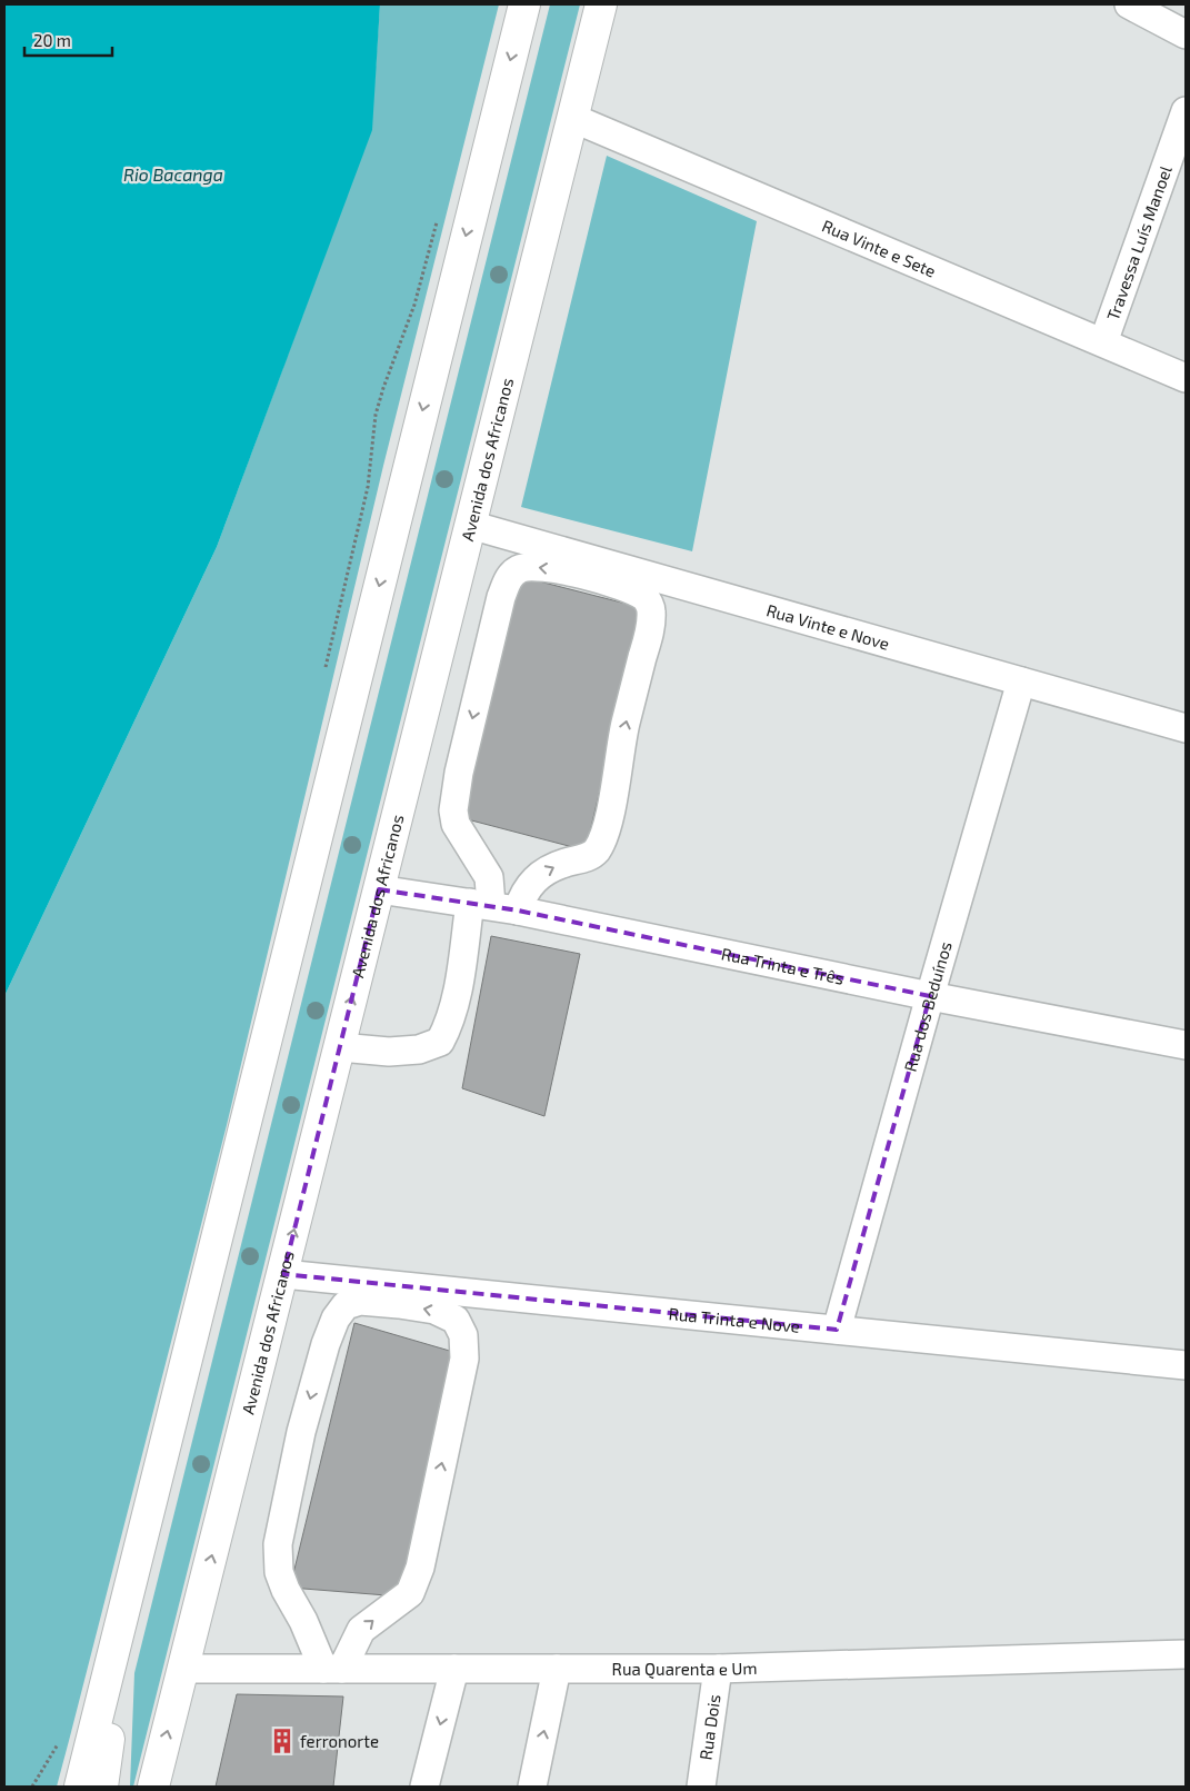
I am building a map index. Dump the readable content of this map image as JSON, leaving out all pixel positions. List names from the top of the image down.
{
  "streets": {
    "main road": ["Avenida dos Africanos"],
    "street": [
      "Travessa Luís Manoel",
      "Rua Vinte e Sete",
      "Rua Vinte e Nove",
      "Rua Trinta e Três",
      "Rua dos Beduínos",
      "Rua Trinta e Nove",
      "Rua Quarenta e Um",
      "Rua Dois"
    ]
  },
  "crossings": [
    ["Travessa Luís Manoel", "Rua Vinte e Sete"],
    ["Rua Vinte e Sete", "Avenida dos Africanos"],
    ["Avenida dos Africanos", "Rua Vinte e Nove"],
    ["Avenida dos Africanos", "Rua Trinta e Três"],
    ["Avenida dos Africanos", "Rua Trinta e Nove"],
    ["Avenida dos Africanos", "Rua Quarenta e Um"],
    ["Rua Vinte e Nove", "Rua dos Beduínos"],
    ["Rua Trinta e Três", "Rua dos Beduínos"],
    ["Rua dos Beduínos", "Rua Trinta e Nove"],
    ["Rua Quarenta e Um", "Rua Dois"]
  ],
  "water": ["Rio Bacanga"],
  "places": {
    "building": ["ferronorte"]
  },
  "scale_bar": "20 m"
}
